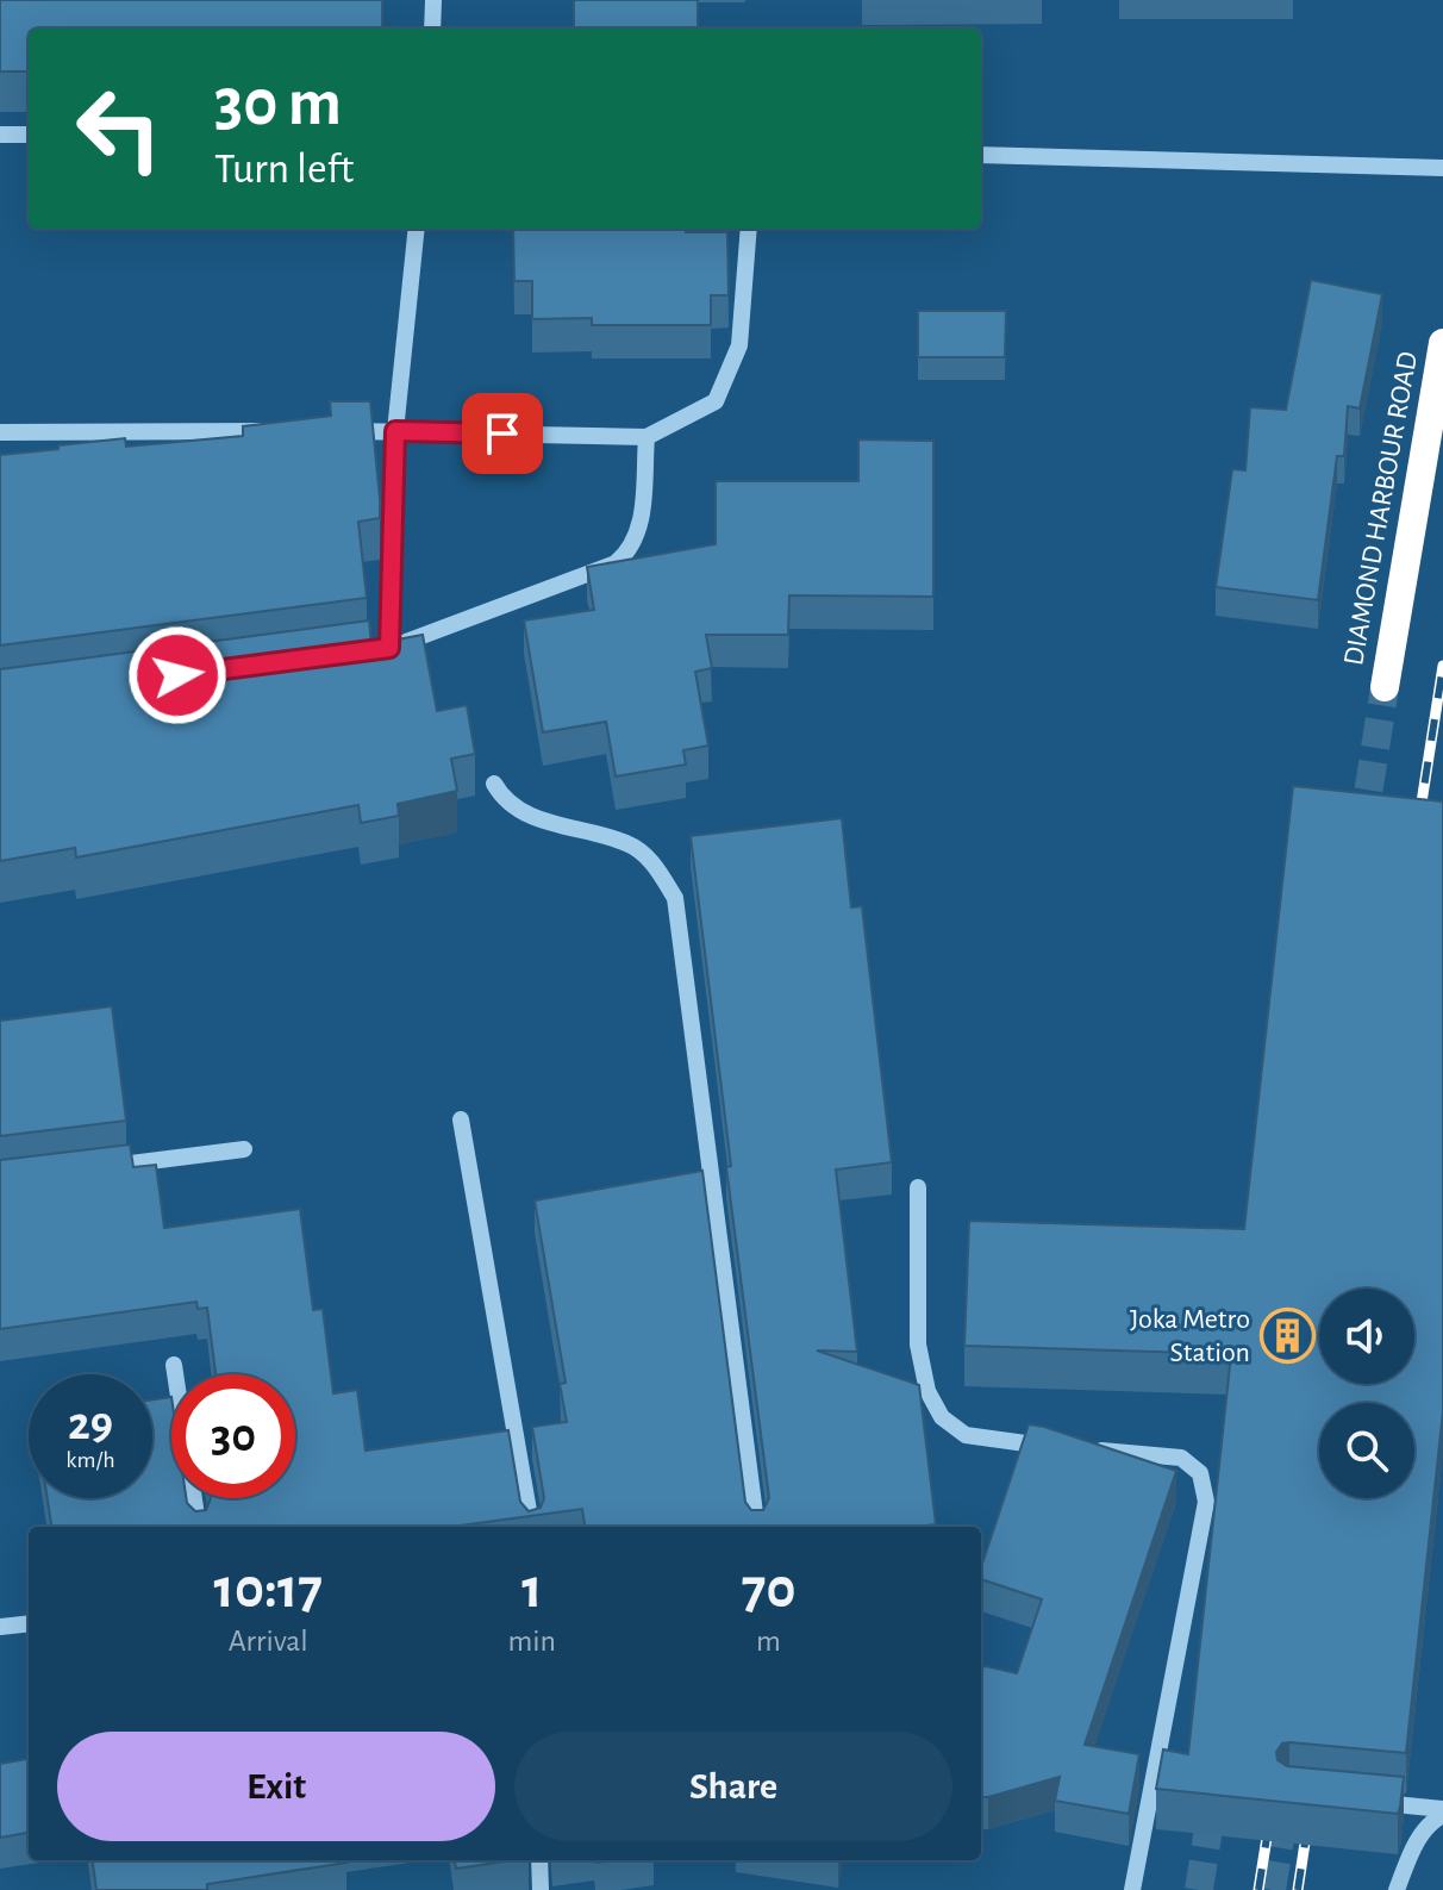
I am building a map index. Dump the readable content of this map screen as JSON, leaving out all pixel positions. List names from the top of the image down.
{
  "streets": {
    "highway": ["DIAMOND HARBOUR ROAD"]
  },
  "places": {
    "building": ["Joka Metro Station"]
  },
  "page": {
    "turn": ["30 m", "Turn left"],
    "speed": "29 km/h",
    "limit": "30",
    "eta": [
      "10:17",
      "Arrival",
      "1",
      "min",
      "70",
      "m"
    ],
    "buttons": ["Exit", "Share"]
  }
}
